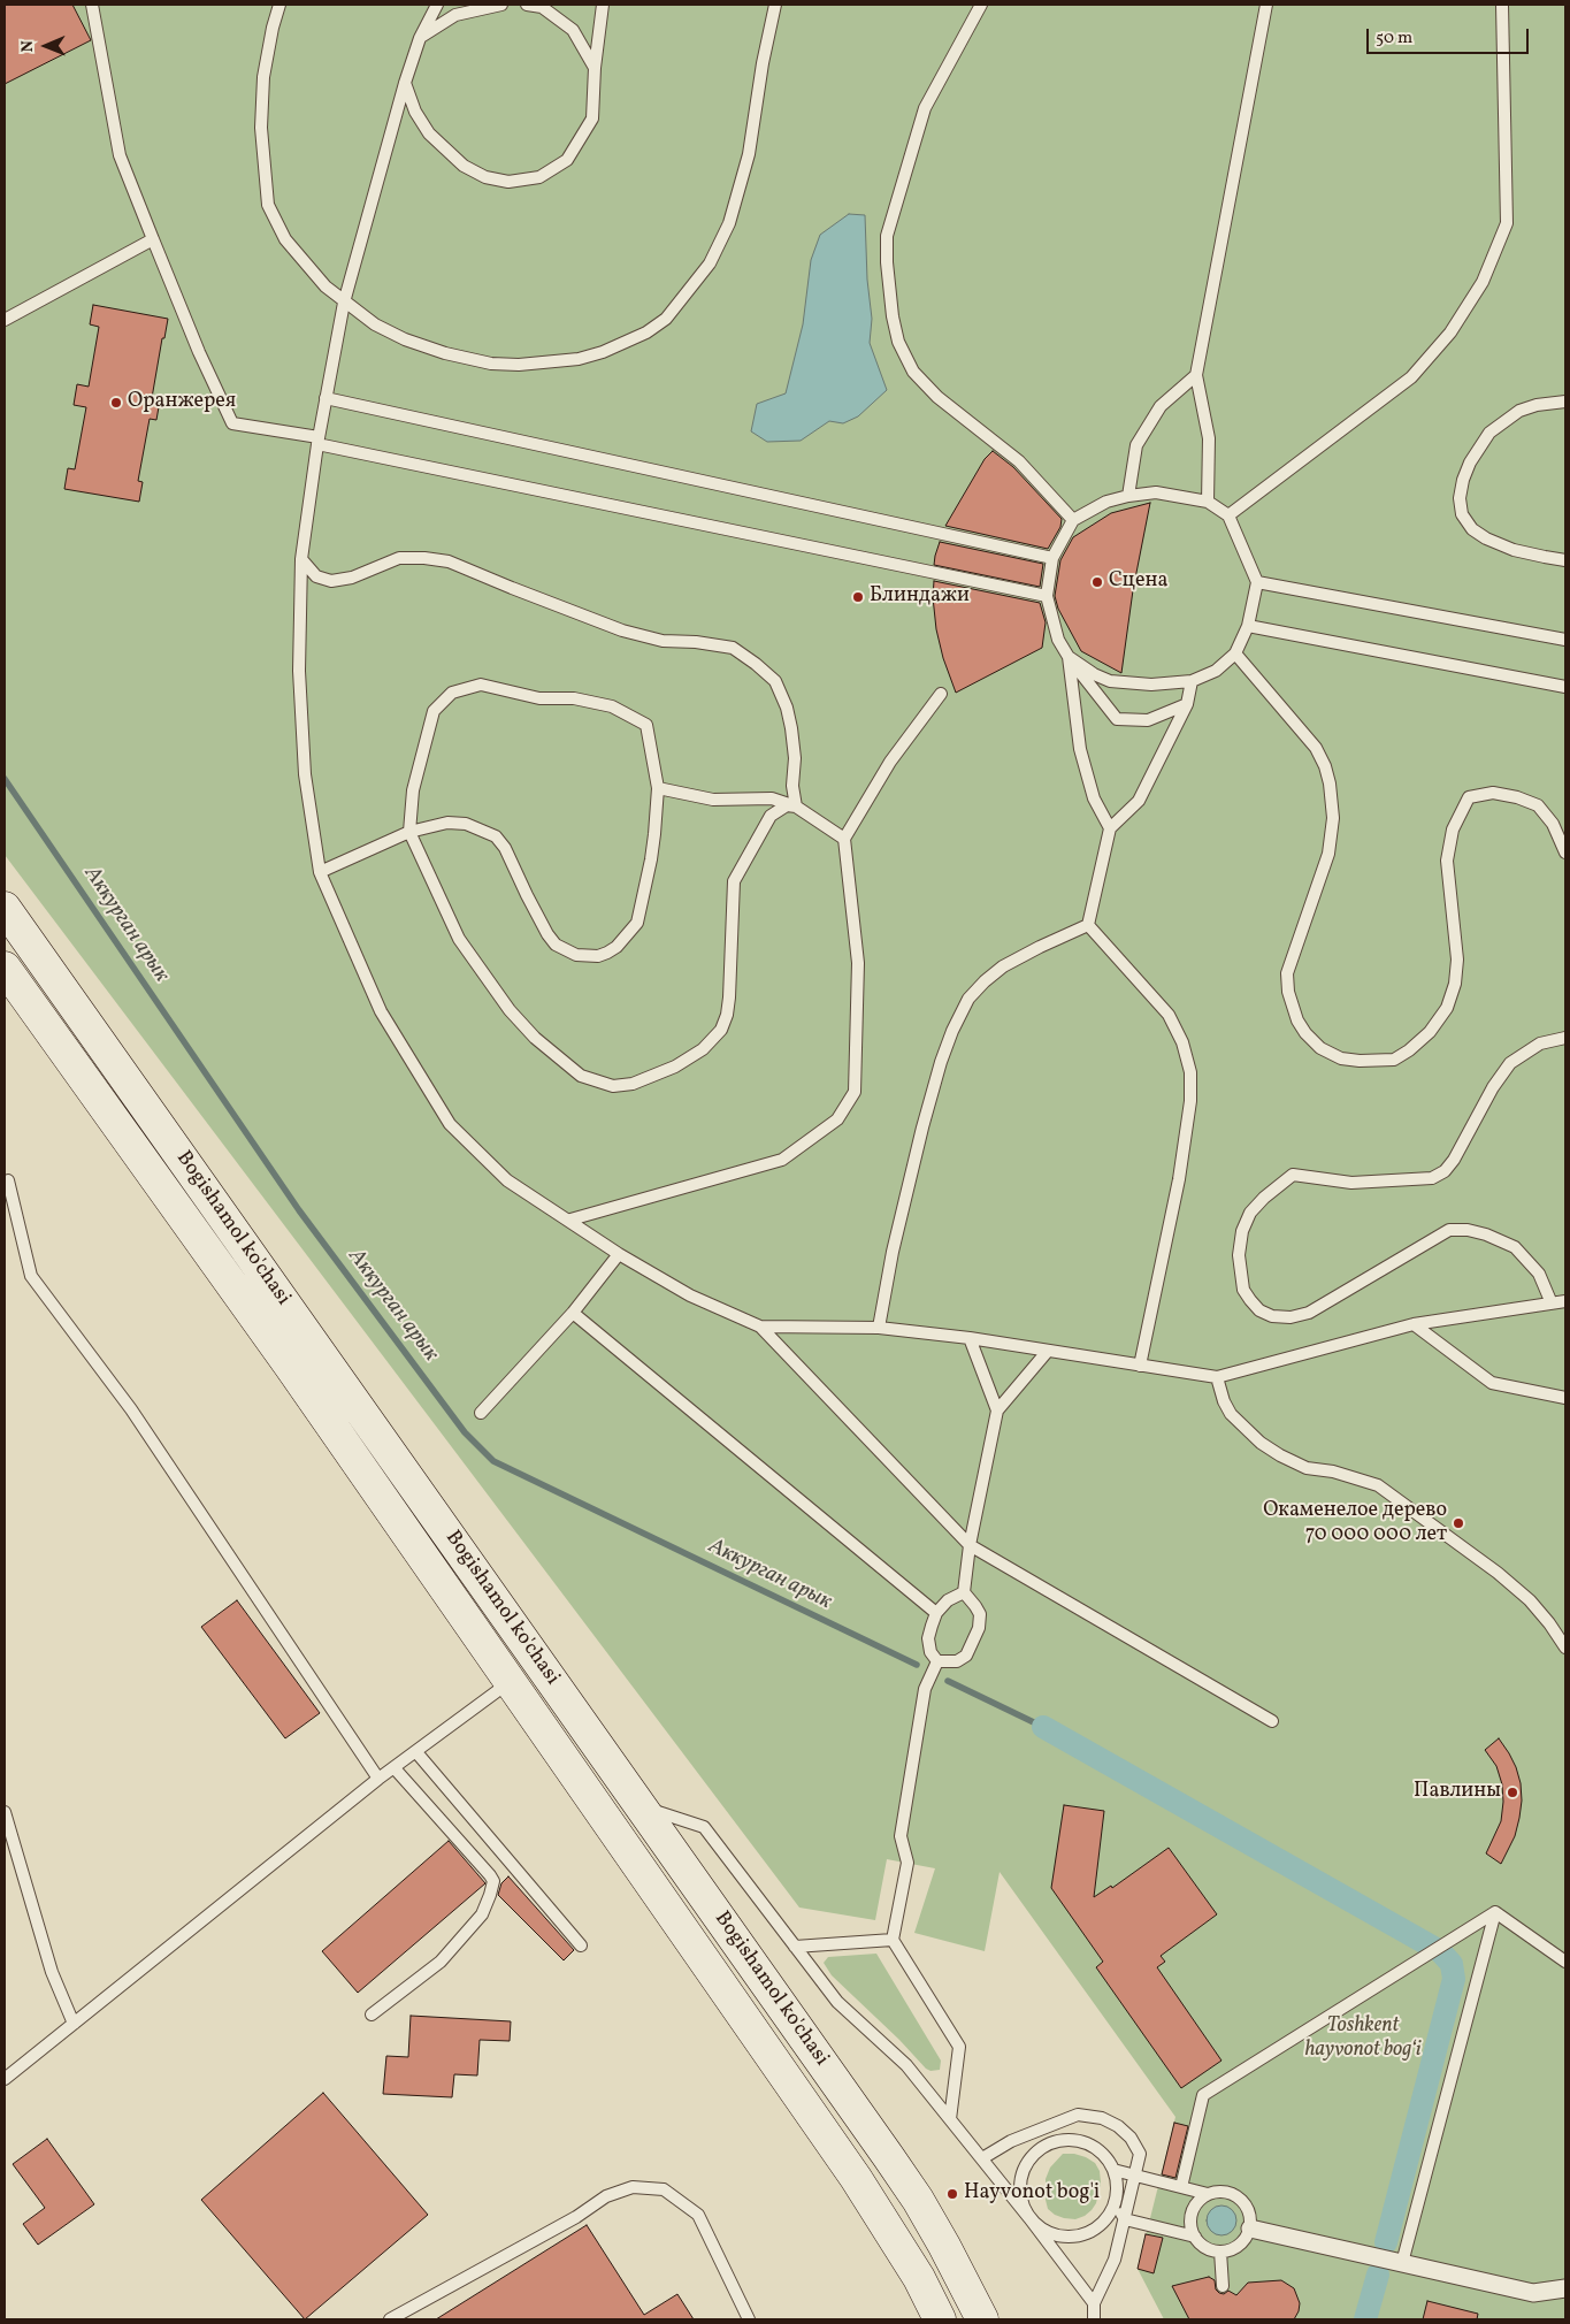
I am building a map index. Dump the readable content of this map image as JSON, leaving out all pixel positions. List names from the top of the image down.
{
  "streets": {
    "main road": ["Bogishamol ko'chasi"]
  },
  "water": ["Аккурган арык"],
  "parks": ["Toshkent hayvonot bogʻi"],
  "places": [
    "Оранжерея",
    "Сцена",
    "Блиндажи",
    "Окаменелое дерево 70 000 000 лет",
    "Павлины",
    "Hayvonot bog'i"
  ],
  "scale_bar": "50 m",
  "north": "left"
}
